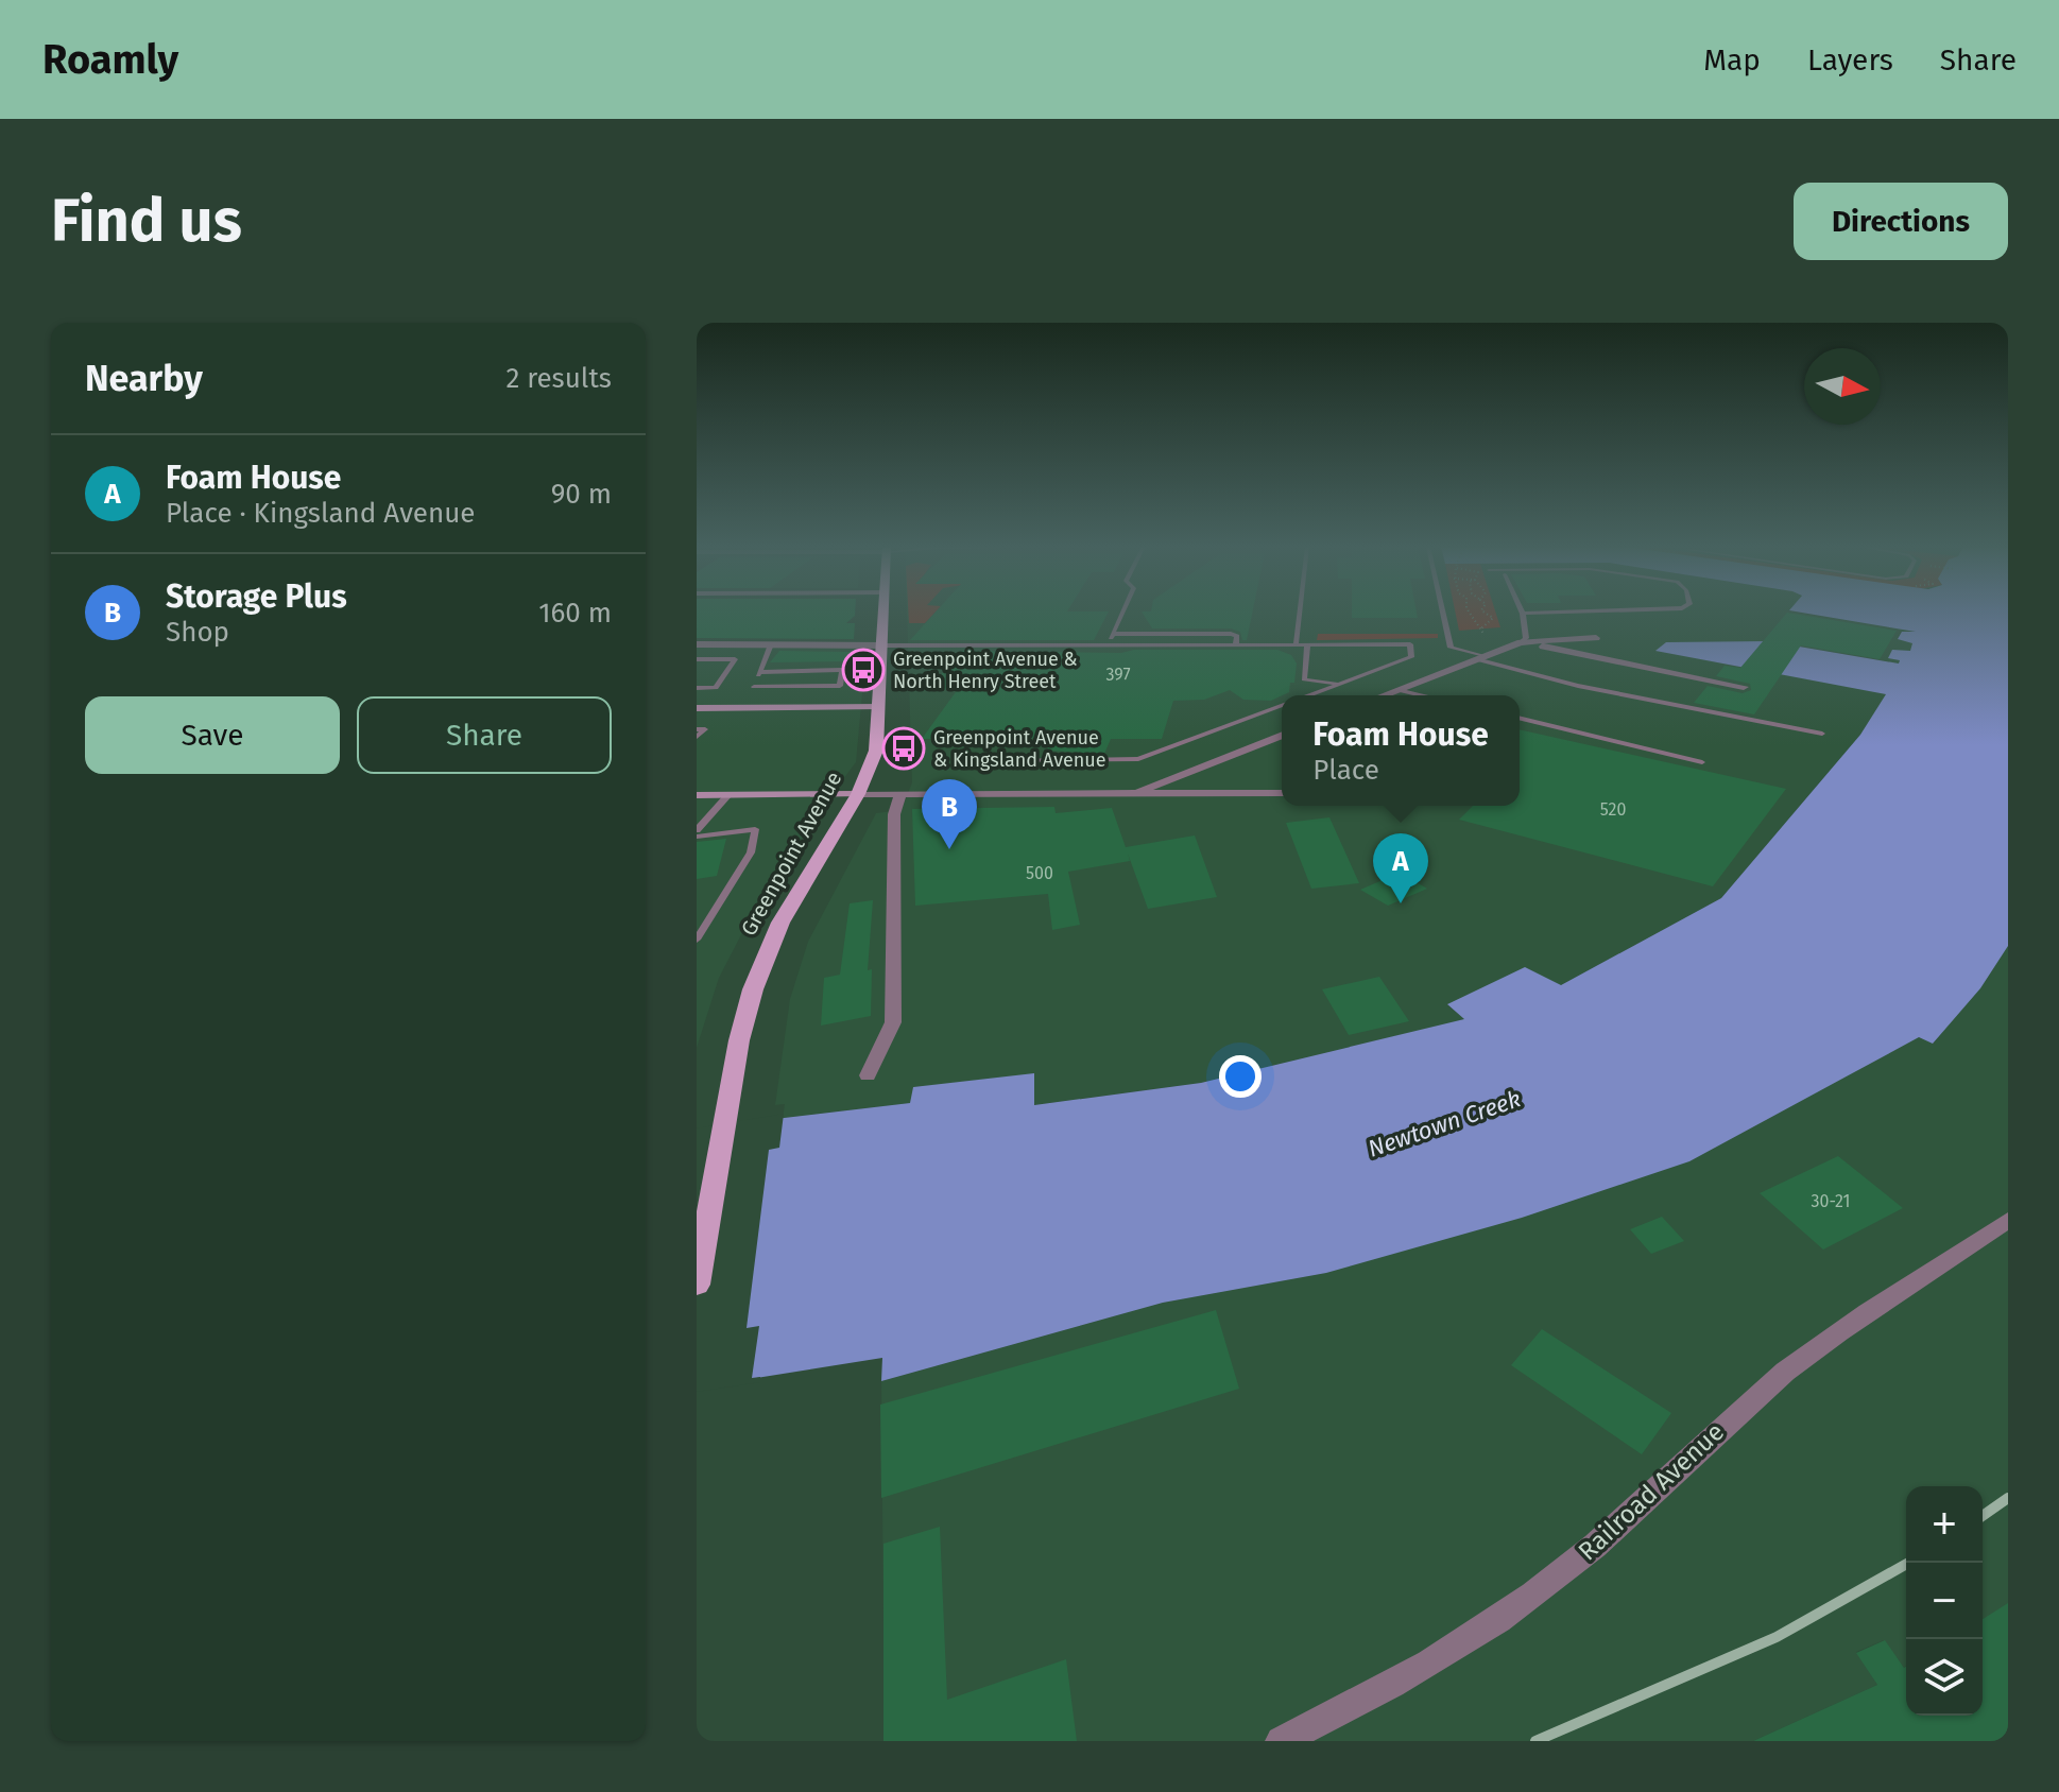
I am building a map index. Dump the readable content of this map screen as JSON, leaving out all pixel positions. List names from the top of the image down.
{
  "streets": {
    "main road": ["Greenpoint Avenue"],
    "street": ["Railroad Avenue"]
  },
  "water": ["Newtown Creek"],
  "places": {
    "bus stop": ["Greenpoint Avenue & North Henry Street", "Greenpoint Avenue & Kingsland Avenue"]
  },
  "house_numbers": [
    "397",
    "520",
    "500",
    "30-21"
  ],
  "north": "right",
  "page": {
    "header": "Roamly",
    "nav": ["Map", "Layers", "Share"],
    "buttons": [
      "Directions",
      ["Save", "Share"]
    ],
    "title": "Find us",
    "heading": ["Nearby", "2 results"],
    "list": [
      {
        "mark": "A",
        "name": "Foam House",
        "note": "Place · Kingsland Avenue",
        "value": "90 m"
      },
      {
        "mark": "B",
        "name": "Storage Plus",
        "note": "Shop",
        "value": "160 m"
      }
    ],
    "popup": ["Foam House", "Place"],
    "pins": ["B", "A"],
    "map_buttons": ["+", "−"]
  }
}
